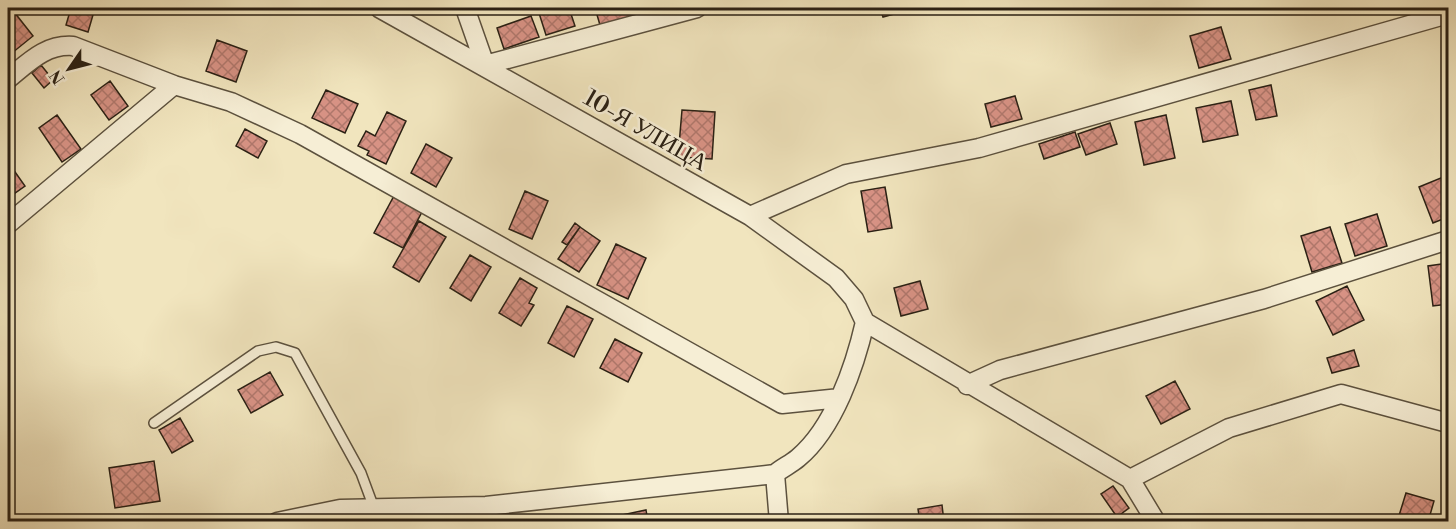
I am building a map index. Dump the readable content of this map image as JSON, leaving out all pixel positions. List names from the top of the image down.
{
  "streets": {
    "street": ["10-Я УЛИЦА"]
  },
  "north": "bottom left"
}
